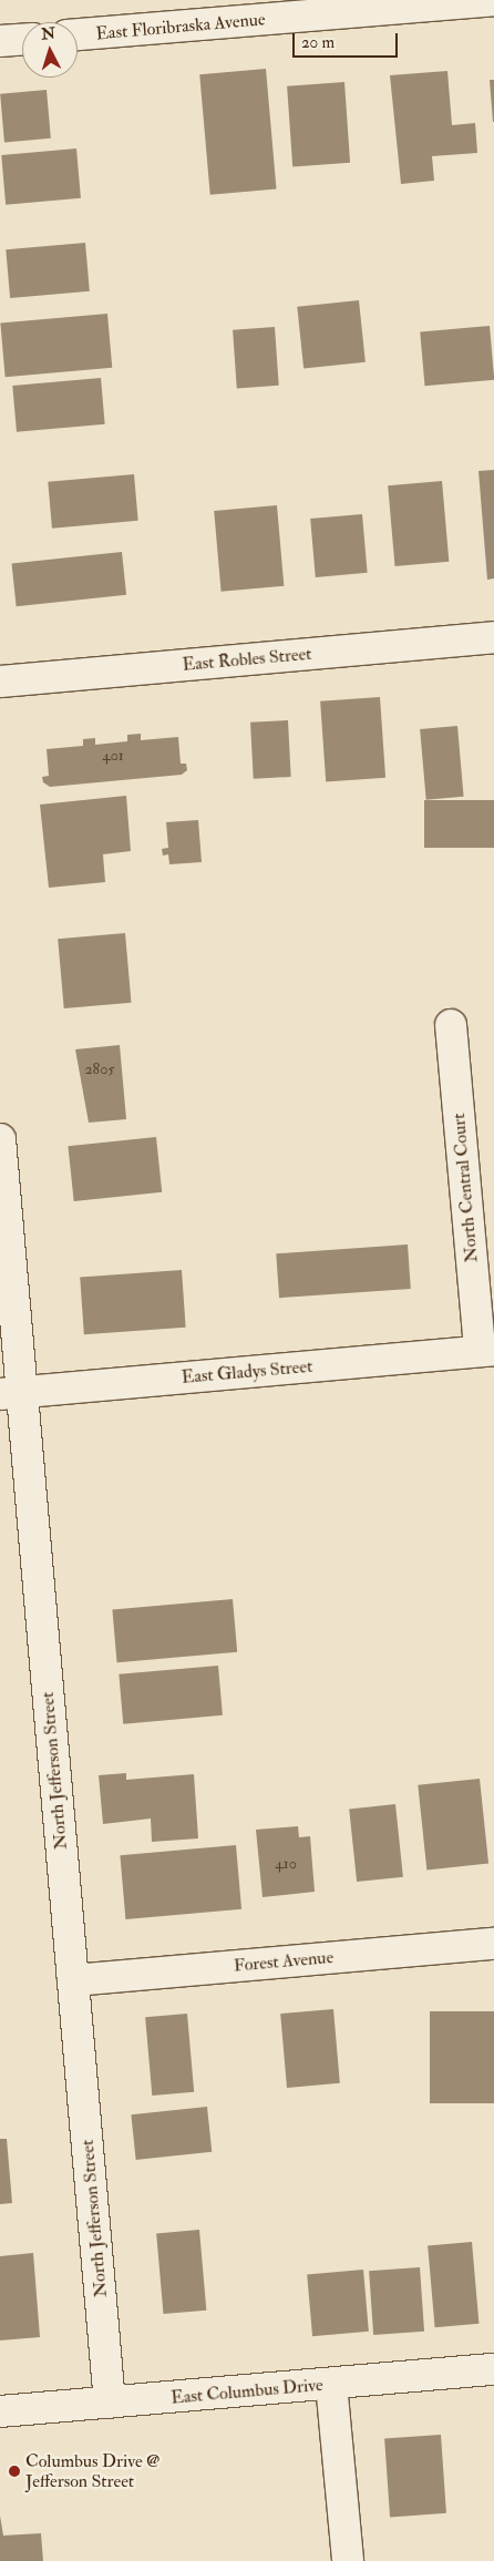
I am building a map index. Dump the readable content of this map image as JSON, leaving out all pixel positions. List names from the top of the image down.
{
  "streets": {
    "street": [
      "East Floribraska Avenue",
      "East Robles Street",
      "North Central Court",
      "East Gladys Street",
      "North Jefferson Street",
      "Forest Avenue",
      "East Columbus Drive"
    ]
  },
  "crossings": [
    ["North Central Court", "East Gladys Street"],
    ["East Gladys Street", "North Jefferson Street"],
    ["North Jefferson Street", "Forest Avenue"],
    ["North Jefferson Street", "East Columbus Drive"]
  ],
  "places": ["Columbus Drive @ Jefferson Street"],
  "house_numbers": ["401", "2805", "410"],
  "scale_bar": "20 m",
  "north": "top"
}
